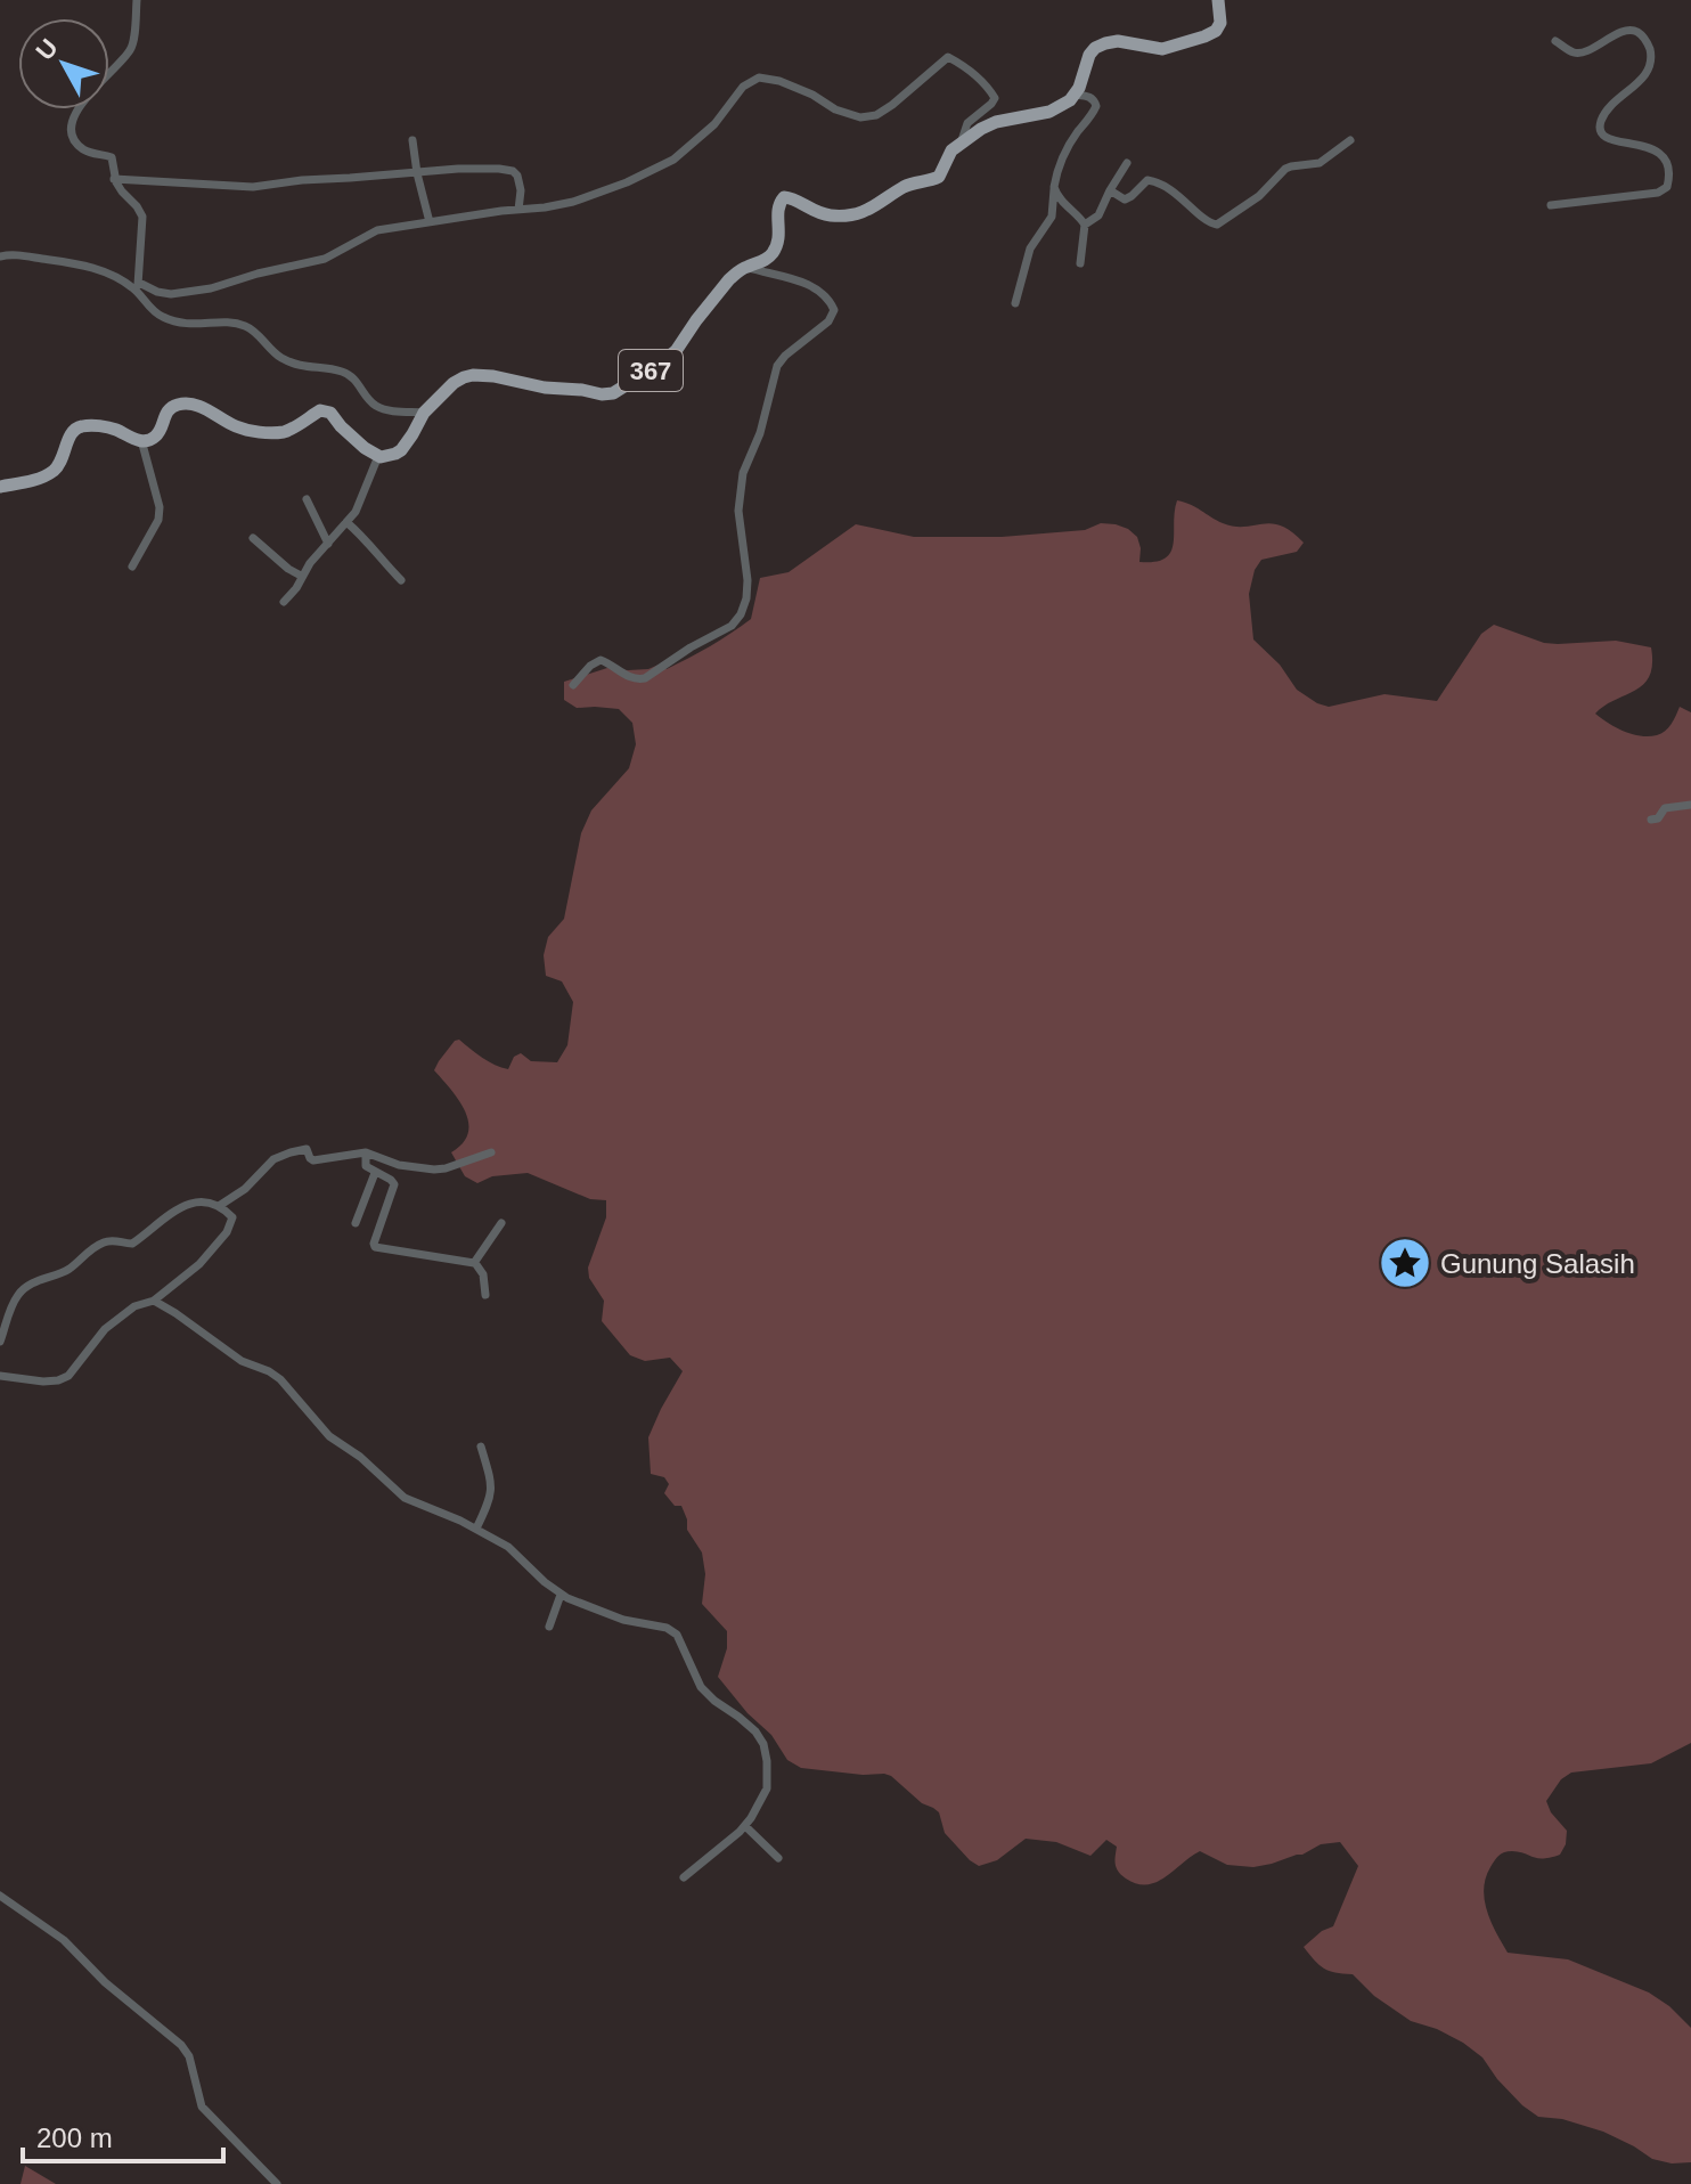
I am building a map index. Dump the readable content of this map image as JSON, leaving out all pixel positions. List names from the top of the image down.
{
  "streets": {
    "main road": ["367"]
  },
  "places": {
    "place": ["Gunung Salasih"]
  },
  "scale_bar": "200 m",
  "north": "top left"
}
